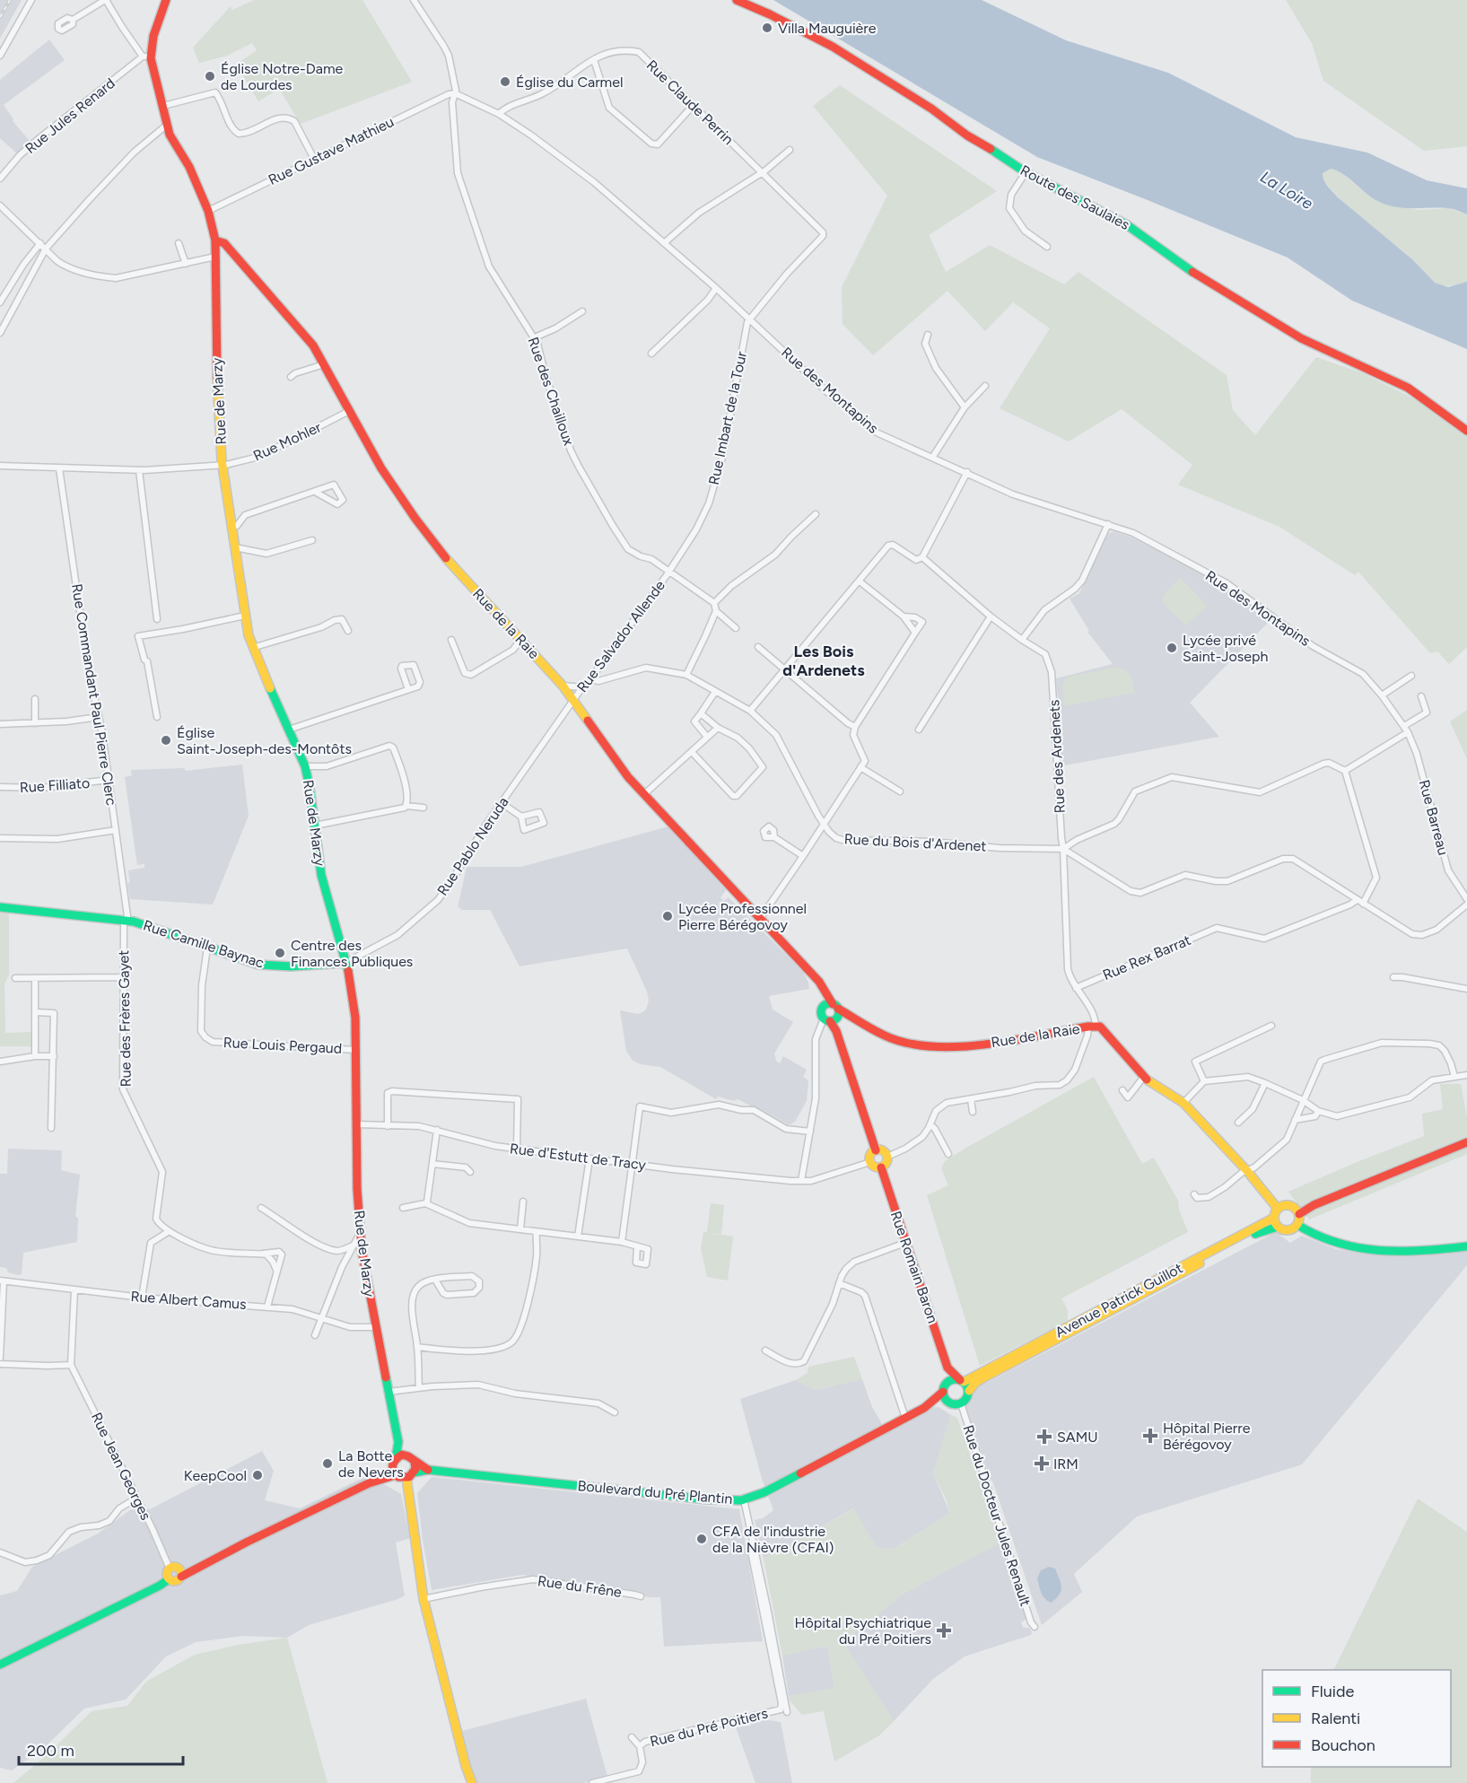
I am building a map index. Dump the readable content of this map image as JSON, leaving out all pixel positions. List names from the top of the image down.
{
  "streets": {
    "street": [
      "Rue Claude Perrin",
      "Rue Jules Renard",
      "Rue Gustave Mathieu",
      "Route des Saulaies",
      "Rue des Montapins",
      "Rue des Chailloux",
      "Rue de Marzy",
      "Rue Imbart de la Tour",
      "Rue Mohler",
      "Rue de la Raie",
      "Rue Salvador Allende",
      "Rue Commandant Paul Pierre Clerc",
      "Rue des Ardenets",
      "Rue Filliato",
      "Rue Barreau",
      "Rue du Bois d'Ardenet",
      "Rue Pablo Neruda",
      "Rue Camille Baynac",
      "Rue Rex Barrat",
      "Rue des Frères Gayet",
      "Rue Louis Pergaud",
      "Rue d'Estutt de Tracy",
      "Rue Romain Baron",
      "Rue Albert Camus",
      "Avenue Patrick Guillot",
      "Rue Jean Georges",
      "Boulevard du Pré Plantin",
      "Rue du Docteur Jules Renault",
      "Rue du Frêne",
      "Rue du Pré Poitiers"
    ]
  },
  "crossings": [
    ["Rue Claude Perrin", "Rue des Montapins"],
    ["Rue Claude Perrin", "Rue Imbart de la Tour"],
    ["Rue Jules Renard", "Rue de Marzy"],
    ["Rue Gustave Mathieu", "Rue des Montapins"],
    ["Rue Gustave Mathieu", "Rue des Chailloux"],
    ["Rue Gustave Mathieu", "Rue de Marzy"],
    ["Rue des Montapins", "Rue des Chailloux"],
    ["Rue des Montapins", "Rue Imbart de la Tour"],
    ["Rue des Montapins", "Rue Barreau"],
    ["Rue des Chailloux", "Rue Imbart de la Tour"],
    ["Rue des Chailloux", "Rue Salvador Allende"],
    ["Rue de Marzy", "Rue Mohler"],
    ["Rue de Marzy", "Rue de la Raie"],
    ["Rue de Marzy", "Rue Pablo Neruda"],
    ["Rue de Marzy", "Rue Camille Baynac"],
    ["Rue de Marzy", "Rue Louis Pergaud"],
    ["Rue de Marzy", "Rue d'Estutt de Tracy"],
    ["Rue de Marzy", "Rue Albert Camus"],
    ["Rue de Marzy", "Boulevard du Pré Plantin"],
    ["Rue Imbart de la Tour", "Rue Salvador Allende"],
    ["Rue Mohler", "Rue de la Raie"],
    ["Rue Mohler", "Rue Commandant Paul Pierre Clerc"],
    ["Rue de la Raie", "Rue Salvador Allende"],
    ["Rue de la Raie", "Rue des Ardenets"],
    ["Rue de la Raie", "Rue Pablo Neruda"],
    ["Rue de la Raie", "Avenue Patrick Guillot"],
    ["Rue Salvador Allende", "Rue du Bois d'Ardenet"],
    ["Rue Salvador Allende", "Rue Pablo Neruda"],
    ["Rue Commandant Paul Pierre Clerc", "Rue Filliato"],
    ["Rue Commandant Paul Pierre Clerc", "Rue Camille Baynac"],
    ["Rue Commandant Paul Pierre Clerc", "Rue des Frères Gayet"],
    ["Rue des Ardenets", "Rue du Bois d'Ardenet"],
    ["Rue des Ardenets", "Rue Rex Barrat"],
    ["Rue Pablo Neruda", "Rue Camille Baynac"],
    ["Rue Camille Baynac", "Rue des Frères Gayet"],
    ["Rue Camille Baynac", "Rue Louis Pergaud"],
    ["Rue Romain Baron", "Avenue Patrick Guillot"],
    ["Rue Romain Baron", "Boulevard du Pré Plantin"],
    ["Rue Romain Baron", "Rue du Docteur Jules Renault"],
    ["Avenue Patrick Guillot", "Boulevard du Pré Plantin"],
    ["Avenue Patrick Guillot", "Rue du Docteur Jules Renault"],
    ["Boulevard du Pré Plantin", "Rue du Docteur Jules Renault"],
    ["Boulevard du Pré Plantin", "Rue du Pré Poitiers"]
  ],
  "districts": ["Les Bois d'Ardenets"],
  "water": ["La Loire"],
  "places": {
    "other": [
      "Villa Mauguière",
      "Église Notre-Dame de Lourdes",
      "Église du Carmel",
      "Lycée privé Saint-Joseph",
      "Église Saint-Joseph-des-Montôts",
      "Lycée Professionnel Pierre Bérégovoy",
      "Centre des Finances Publiques",
      "La Botte de Nevers",
      "KeepCool",
      "CFA de l'industrie de la Nièvre (CFAI)"
    ],
    "health": [
      "Hôpital Pierre Bérégovoy",
      "SAMU",
      "IRM",
      "Hôpital Psychiatrique du Pré Poitiers"
    ]
  },
  "legend": ["Fluide", "Ralenti", "Bouchon"],
  "scale_bar": "200 m"
}
